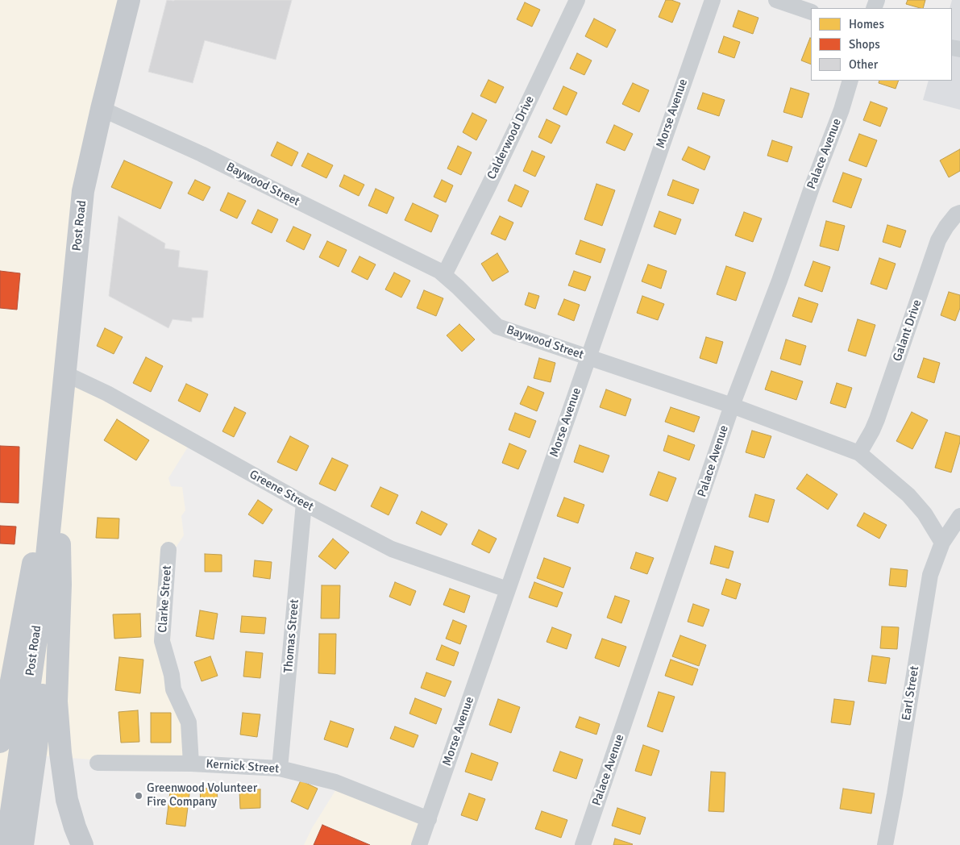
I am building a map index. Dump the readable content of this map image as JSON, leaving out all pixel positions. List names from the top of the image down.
{
  "streets": {
    "main road": ["Post Road"],
    "street": [
      "Morse Avenue",
      "Calderwood Drive",
      "Palace Avenue",
      "Baywood Street",
      "Galant Drive",
      "Greene Street",
      "Clarke Street",
      "Thomas Street",
      "Earl Street",
      "Kernick Street"
    ]
  },
  "crossings": [
    ["Morse Avenue", "Baywood Street"],
    ["Morse Avenue", "Greene Street"],
    ["Morse Avenue", "Kernick Street"],
    ["Calderwood Drive", "Baywood Street"],
    ["Palace Avenue", "Baywood Street"],
    ["Baywood Street", "Post Road"],
    ["Baywood Street", "Galant Drive"],
    ["Baywood Street", "Earl Street"],
    ["Post Road", "Greene Street"],
    ["Greene Street", "Thomas Street"],
    ["Clarke Street", "Kernick Street"],
    ["Thomas Street", "Kernick Street"]
  ],
  "places": ["Greenwood Volunteer Fire Company"],
  "legend": ["Homes", "Shops", "Other"]
}
